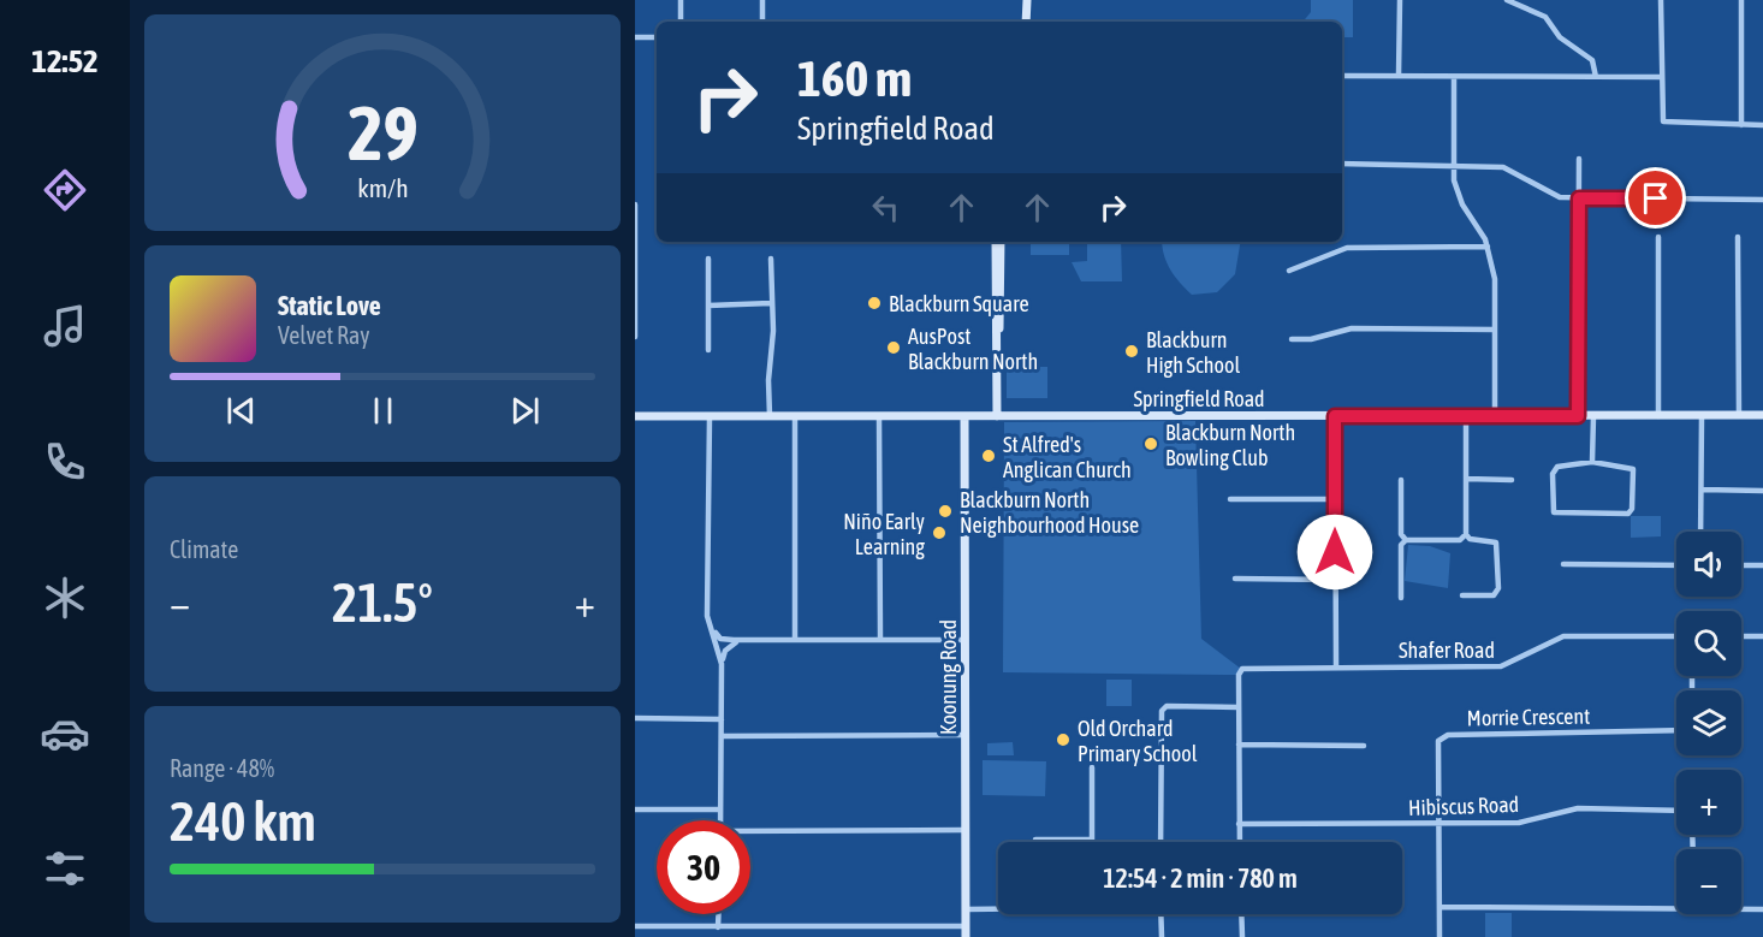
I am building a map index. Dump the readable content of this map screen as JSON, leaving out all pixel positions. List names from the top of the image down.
{
  "streets": {
    "main road": ["Springfield Road", "Koonung Road"],
    "street": ["Shafer Road", "Morrie Crescent", "Hibiscus Road"]
  },
  "crossings": [
    ["Springfield Road", "Koonung Road"],
    ["Morrie Crescent", "Hibiscus Road"]
  ],
  "places": [
    "Blackburn Square",
    "AusPost Blackburn North",
    "Blackburn High School",
    "Blackburn North Bowling Club",
    "St Alfred's Anglican Church",
    "Blackburn North Neighbourhood House",
    "Niño Early Learning",
    "Old Orchard Primary School"
  ],
  "page": {
    "tabs": "12:52",
    "turn": ["160 m", "Springfield Road"],
    "song": ["Static Love", "Velvet Ray"],
    "tile": [
      "Climate",
      ["Range · 48%", "240 km"]
    ],
    "map_buttons": ["+", "−"],
    "heat": ["−", "21.5°", "+"],
    "limit": "30",
    "trip": "12:54 · 2 min · 780 m",
    "gauge": ["29", "km/h"]
  }
}
